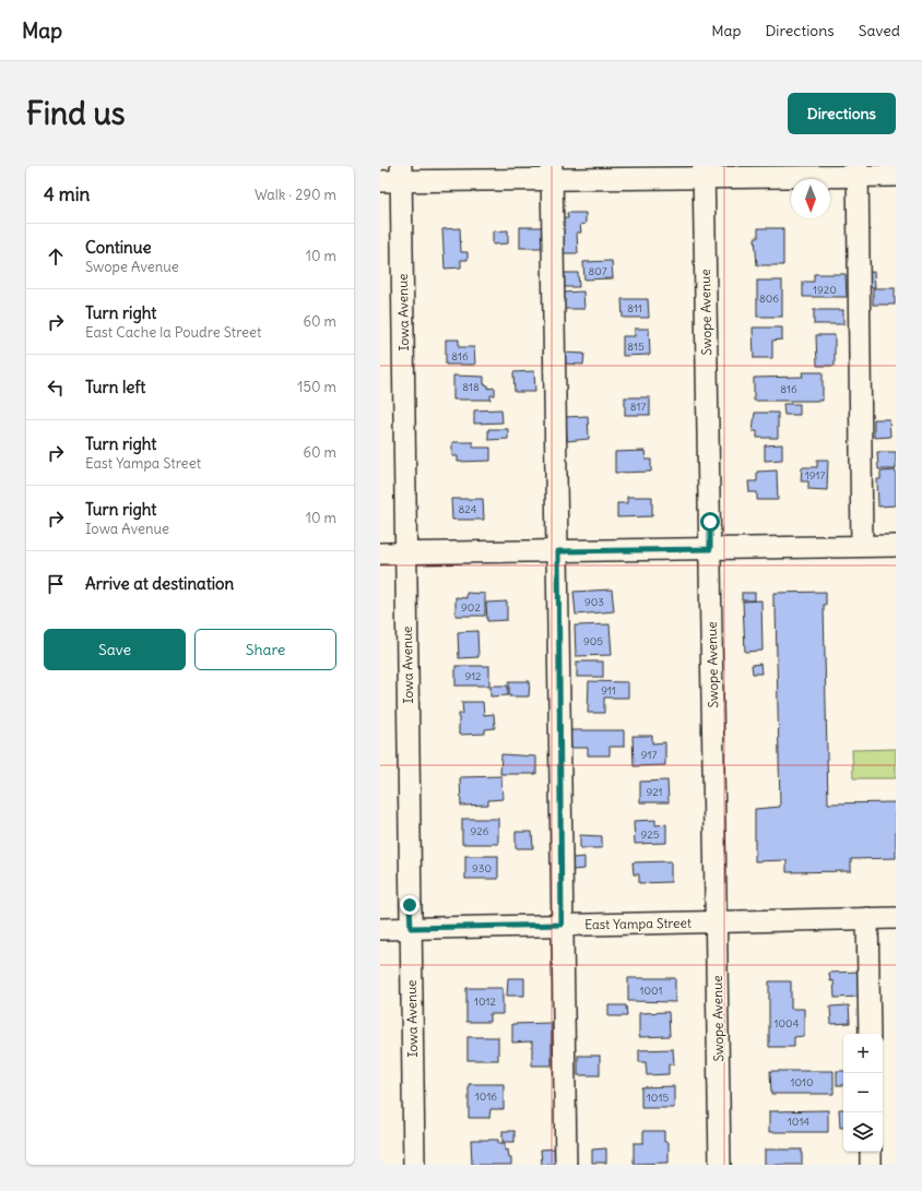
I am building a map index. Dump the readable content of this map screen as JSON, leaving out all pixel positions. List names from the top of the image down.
{
  "streets": {
    "street": ["Iowa Avenue", "Swope Avenue", "East Yampa Street"]
  },
  "crossings": [
    ["Iowa Avenue", "East Yampa Street"],
    ["Swope Avenue", "East Yampa Street"]
  ],
  "house_numbers": [
    "807",
    "1920",
    "806",
    "811",
    "815",
    "816",
    "818",
    "816",
    "817",
    "1917",
    "824",
    "903",
    "902",
    "905",
    "912",
    "911",
    "917",
    "921",
    "926",
    "925",
    "930",
    "1001",
    "1012",
    "1004",
    "1010",
    "1016",
    "1015",
    "1014"
  ],
  "north": "bottom",
  "page": {
    "header": "Map",
    "nav": ["Map", "Directions", "Saved"],
    "buttons": [
      "Directions",
      ["Save", "Share"]
    ],
    "title": "Find us",
    "heading": ["4 min", "Walk · 290 m"],
    "list": [
      ["Continue", "Swope Avenue", "10 m"],
      ["Turn right", "East Cache la Poudre Street", "60 m"],
      ["Turn left", "150 m"],
      ["Turn right", "East Yampa Street", "60 m"],
      ["Turn right", "Iowa Avenue", "10 m"],
      "Arrive at destination"
    ],
    "map_buttons": ["+", "−"]
  }
}
